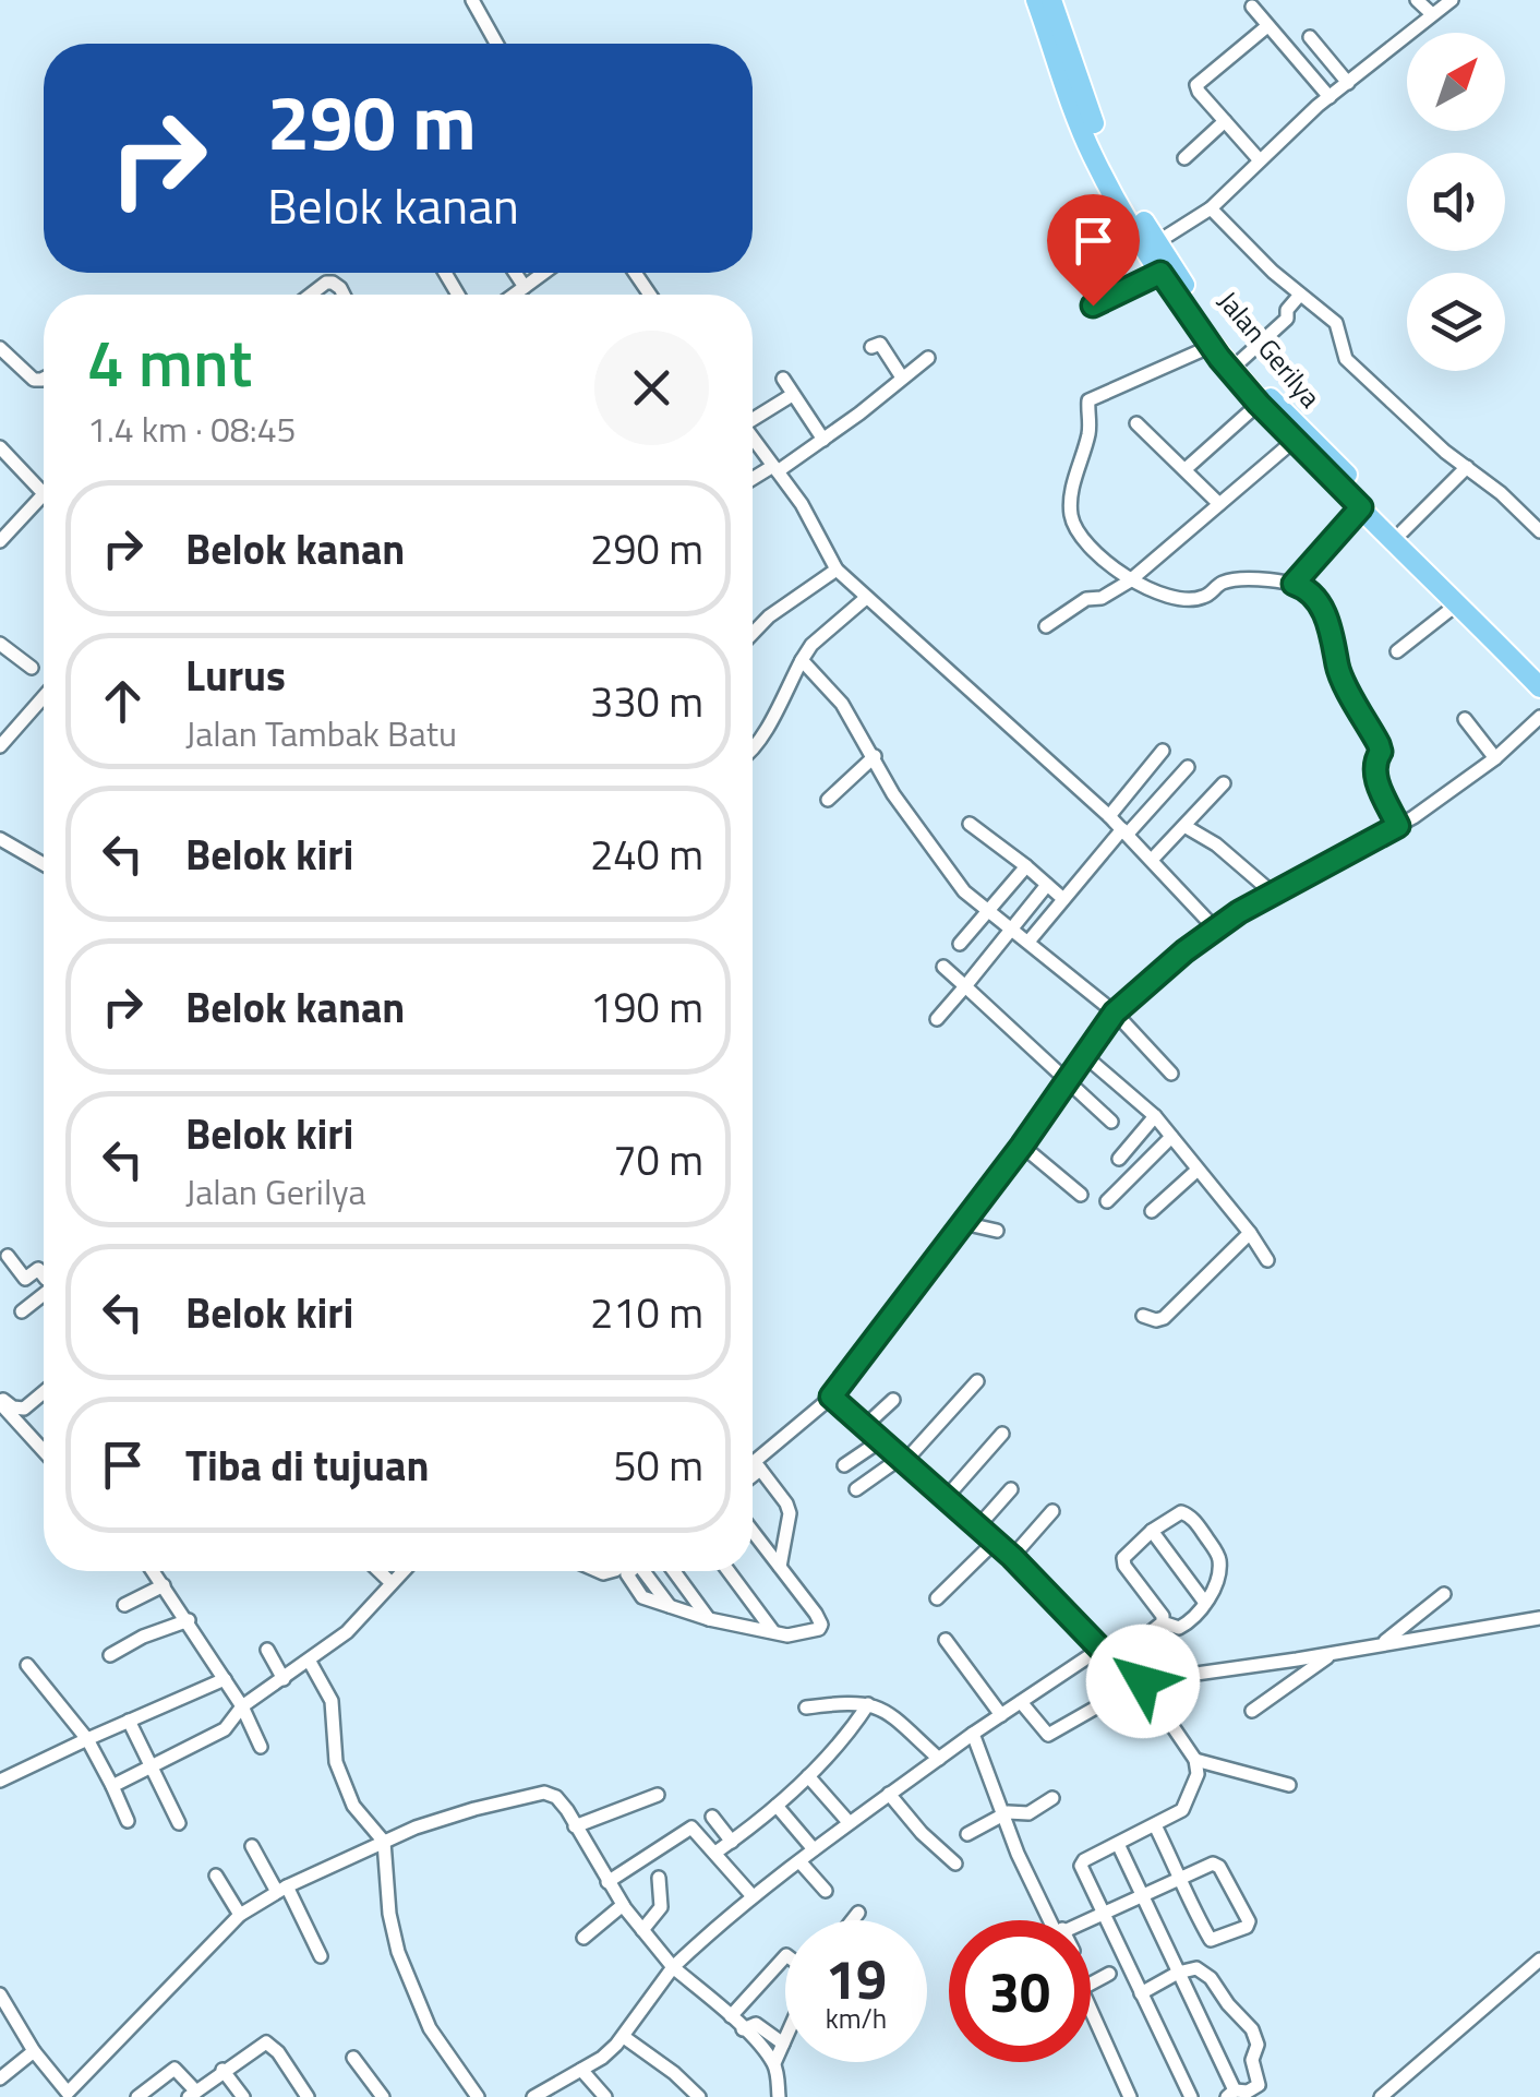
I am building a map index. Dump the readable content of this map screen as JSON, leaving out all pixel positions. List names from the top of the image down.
{
  "streets": {
    "highway": ["Jalan Gerilya"]
  },
  "north": "top right",
  "page": {
    "turn": ["290 m", "Belok kanan"],
    "heading": ["4 mnt", "1.4 km · 08:45"],
    "list": [
      {
        "name": "Belok kanan",
        "value": "290 m"
      },
      {
        "name": "Lurus",
        "note": "Jalan Tambak Batu",
        "value": "330 m"
      },
      {
        "name": "Belok kiri",
        "value": "240 m"
      },
      {
        "name": "Belok kanan",
        "value": "190 m"
      },
      {
        "name": "Belok kiri",
        "note": "Jalan Gerilya",
        "value": "70 m"
      },
      {
        "name": "Belok kiri",
        "value": "210 m"
      },
      {
        "name": "Tiba di tujuan",
        "value": "50 m"
      }
    ],
    "speed": "19 km/h",
    "limit": "30"
  }
}
